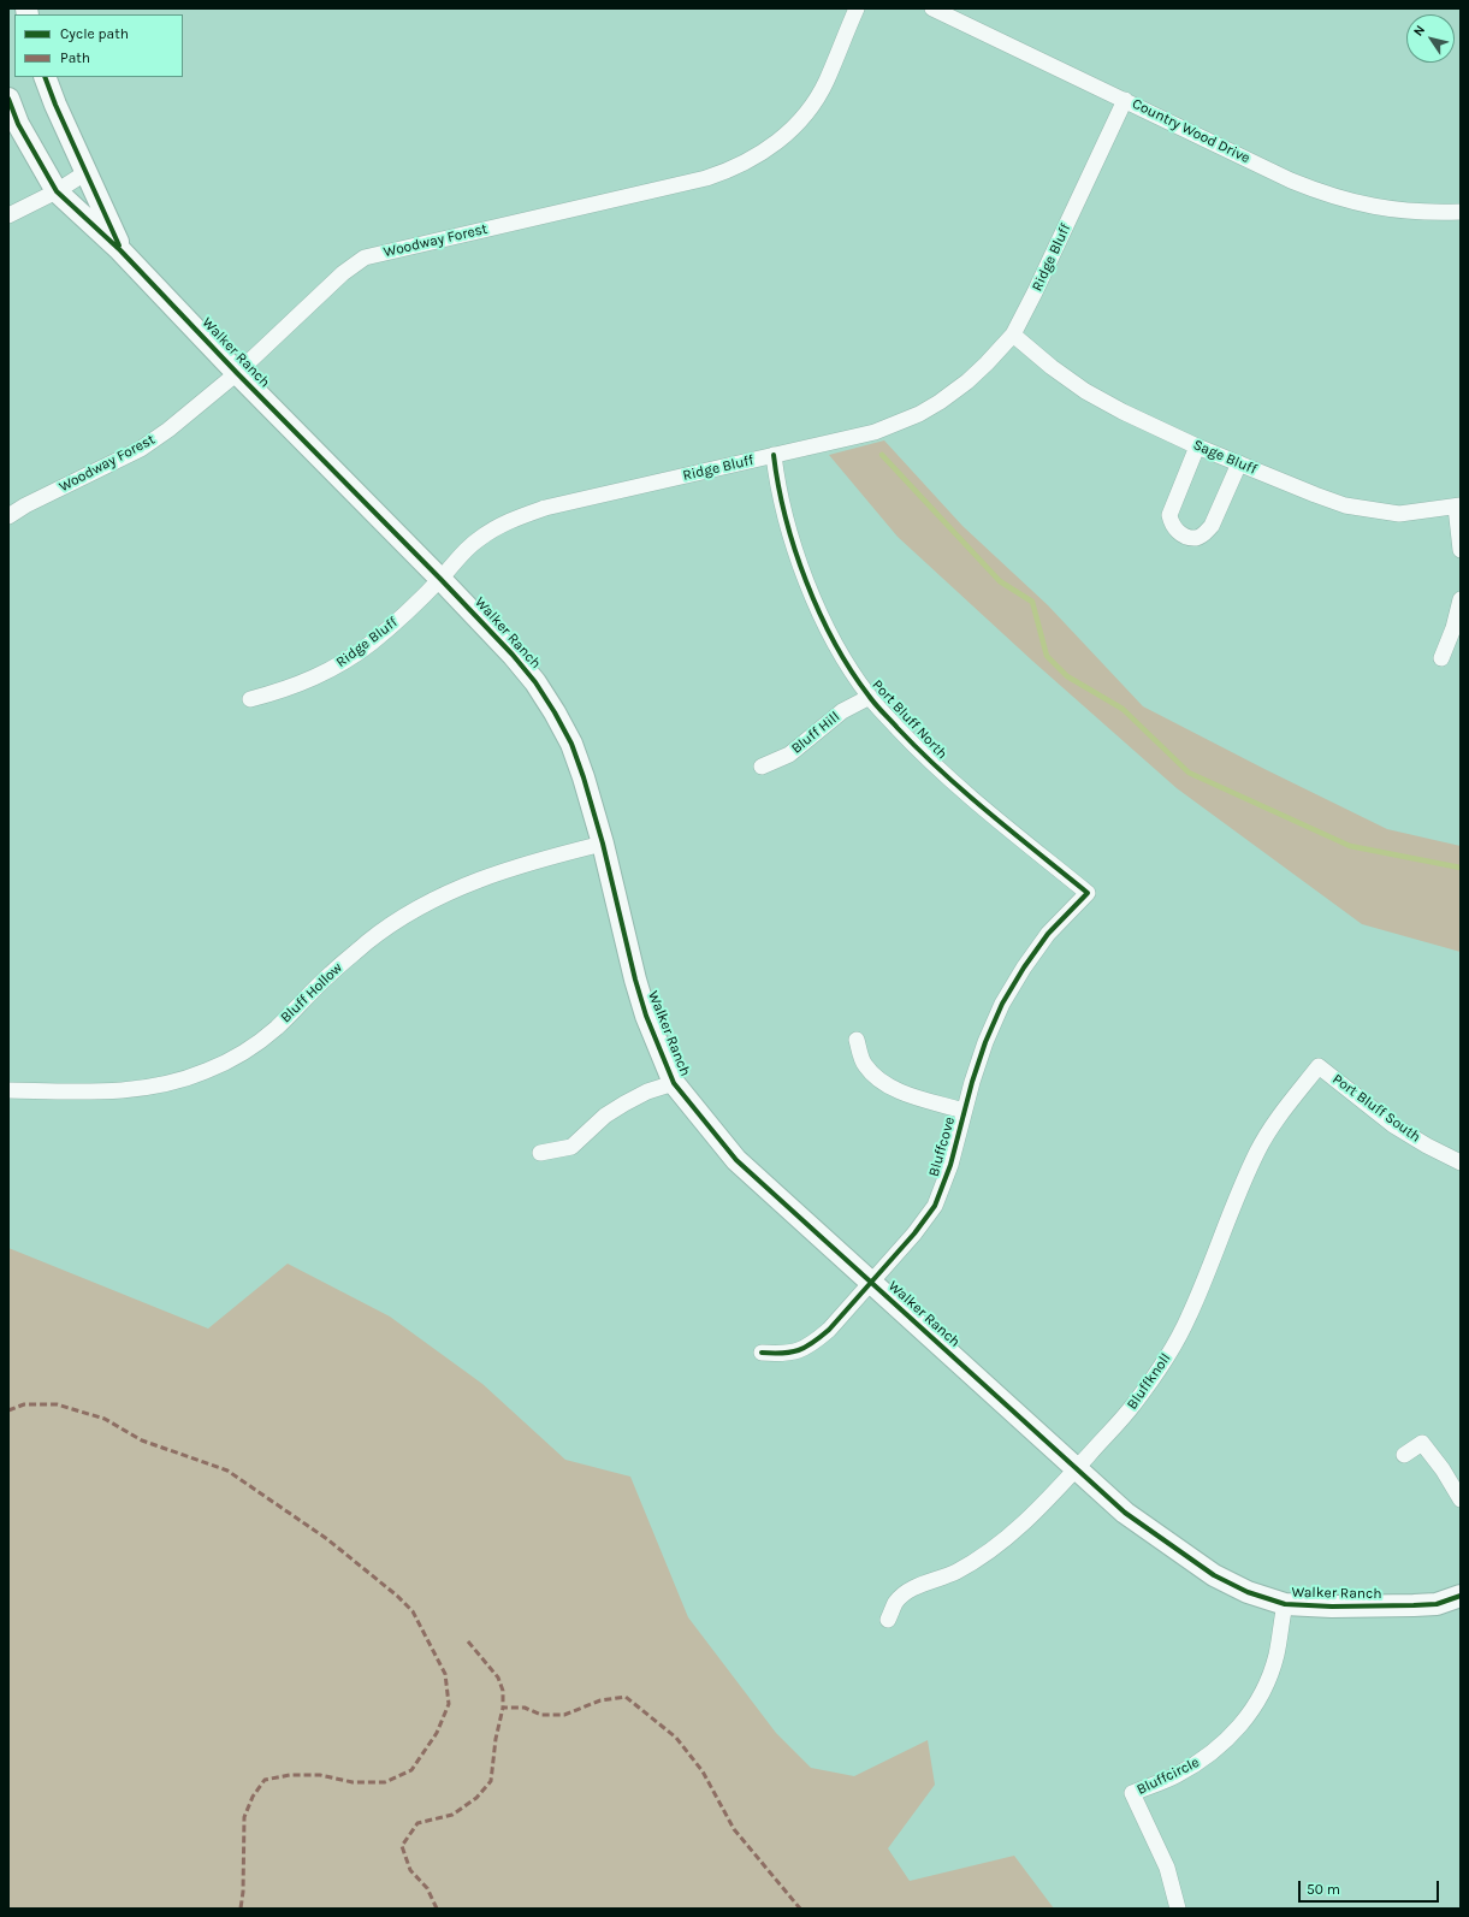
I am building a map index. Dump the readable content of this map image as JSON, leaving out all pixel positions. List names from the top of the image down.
{
  "streets": {
    "street": [
      "Country Wood Drive",
      "Woodway Forest",
      "Ridge Bluff",
      "Walker Ranch",
      "Sage Bluff",
      "Port Bluff North",
      "Bluff Hill",
      "Bluff Hollow",
      "Port Bluff South",
      "Bluffcove",
      "Bluffknoll",
      "Bluffcircle"
    ]
  },
  "crossings": [
    ["Country Wood Drive", "Ridge Bluff"],
    ["Woodway Forest", "Walker Ranch"],
    ["Ridge Bluff", "Walker Ranch"],
    ["Ridge Bluff", "Sage Bluff"],
    ["Ridge Bluff", "Port Bluff North"],
    ["Walker Ranch", "Bluff Hollow"],
    ["Walker Ranch", "Bluffcove"],
    ["Walker Ranch", "Bluffknoll"],
    ["Walker Ranch", "Bluffcircle"],
    ["Port Bluff North", "Bluff Hill"],
    ["Port Bluff North", "Bluffcove"],
    ["Port Bluff South", "Bluffknoll"]
  ],
  "legend": ["Cycle path", "Path"],
  "scale_bar": "50 m",
  "north": "top left"
}
